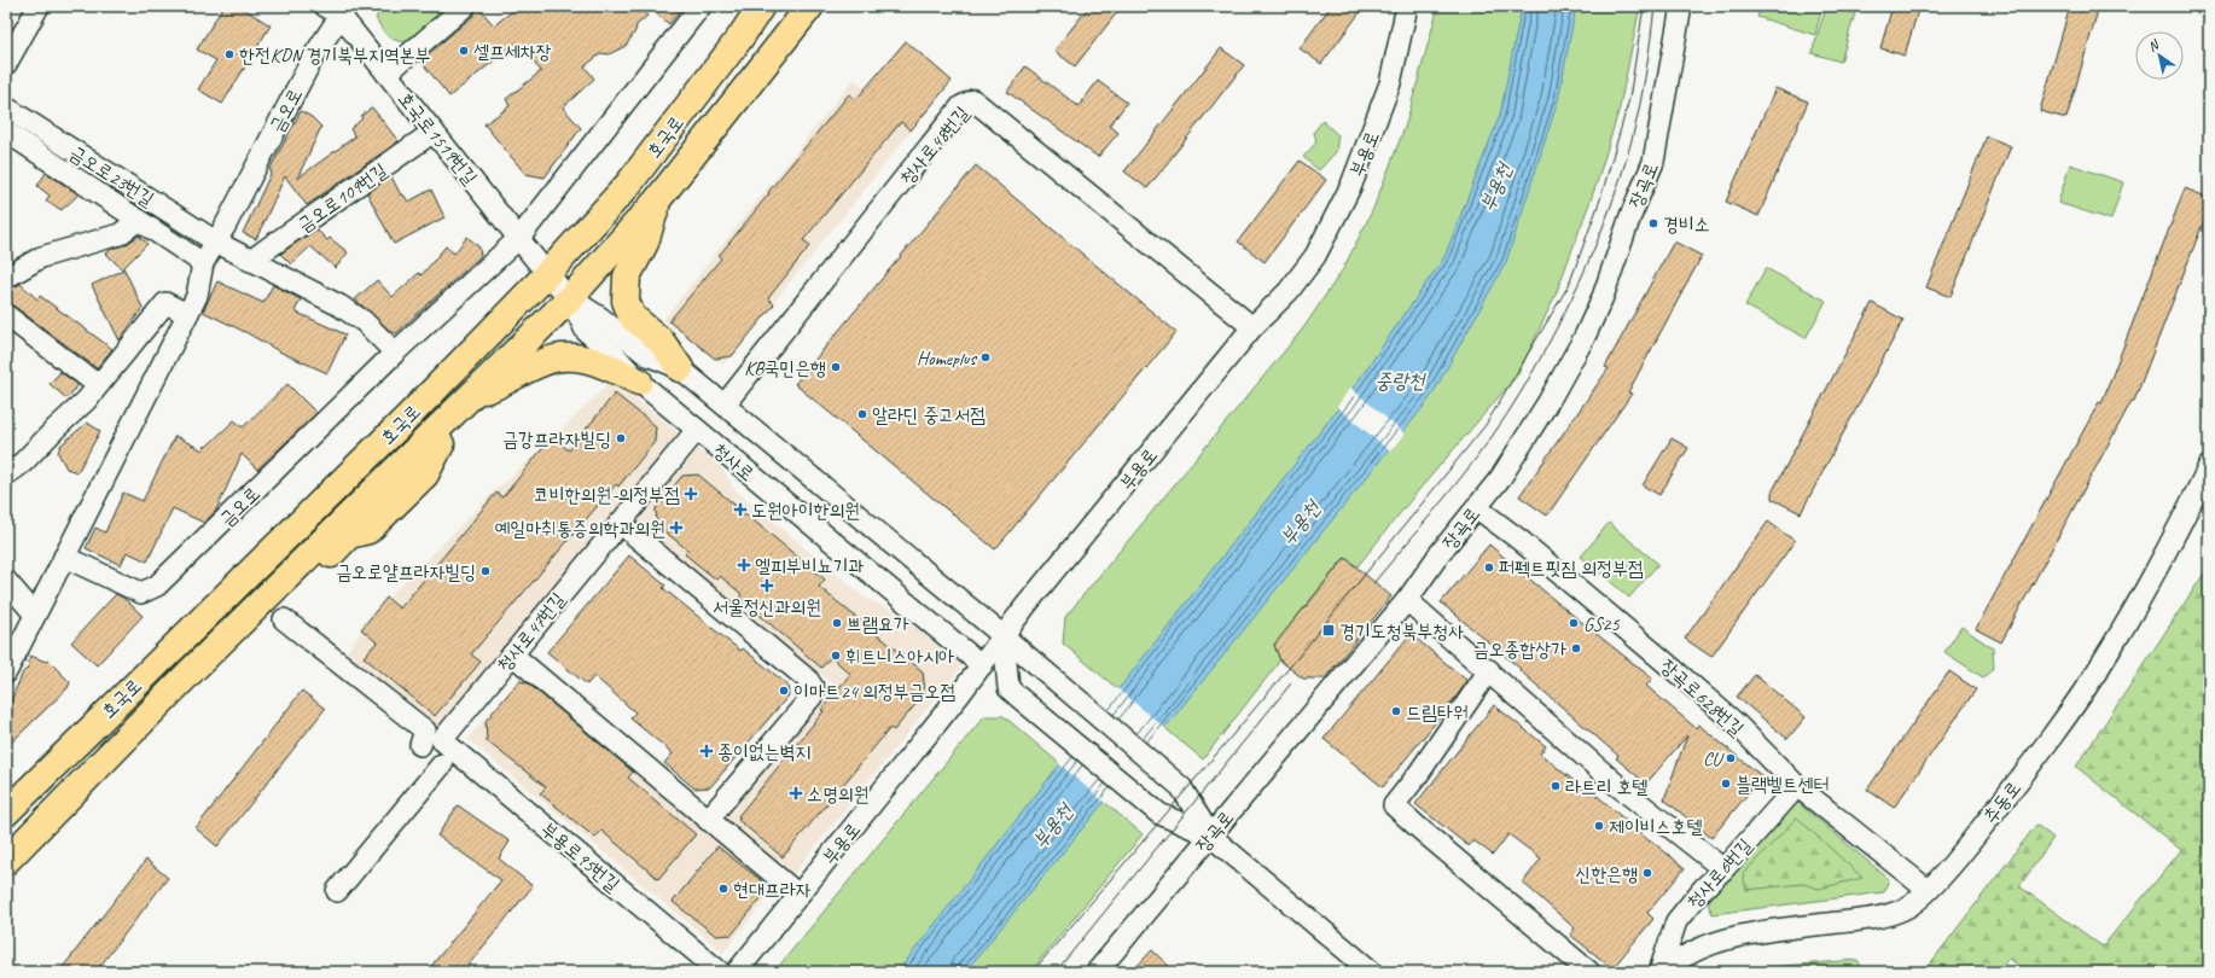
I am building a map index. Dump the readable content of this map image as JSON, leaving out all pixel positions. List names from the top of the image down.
{
  "streets": {
    "main road": ["호국로"],
    "street": [
      "금오로",
      "호국로1519번길",
      "청사로48번길",
      "부용로",
      "금오로23번길",
      "장곡로",
      "금오로109번길",
      "청사로",
      "청사로47번길",
      "장곡로628번길",
      "추동로",
      "부용로95번길",
      "청사로6번길"
    ]
  },
  "crossings": [
    ["금오로", "호국로1519번길"],
    ["금오로", "금오로23번길"],
    ["호국로", "호국로1519번길"],
    ["호국로", "청사로"],
    ["호국로1519번길", "금오로109번길"],
    ["호국로1519번길", "청사로"],
    ["청사로48번길", "부용로"],
    ["청사로48번길", "청사로"],
    ["부용로", "청사로"],
    ["장곡로", "청사로"],
    ["장곡로", "장곡로628번길"],
    ["청사로", "청사로47번길"],
    ["청사로47번길", "부용로95번길"],
    ["장곡로628번길", "추동로"],
    ["장곡로628번길", "청사로6번길"]
  ],
  "water": ["부용천", "중랑천"],
  "places": {
    "other": [
      "셀프세차장",
      "한전KDN 경기북부지역본부",
      "경비소",
      "Homeplus",
      "KB국민은행",
      "알라딘 중고서점",
      "금강프라자빌딩",
      "퍼펙트핏짐 의정부점",
      "금오로얄프라자빌딩",
      "쁘램요가",
      "GS25",
      "금오종합상가",
      "휘트니스아시아",
      "이마트24 의정부금오점",
      "드림타워",
      "CU",
      "블랙벨트센터",
      "라트리 호텔",
      "제이비스호텔",
      "신한은행",
      "현대프라자"
    ],
    "health": [
      "코비한의원-의정부점",
      "도원아이한의원",
      "예일마취통증의학과의원",
      "엘피부비뇨기과",
      "서울정신과의원",
      "종이없는벽지",
      "소명의원"
    ],
    "transit": ["경기도청북부청사"]
  },
  "north": "top left"
}
